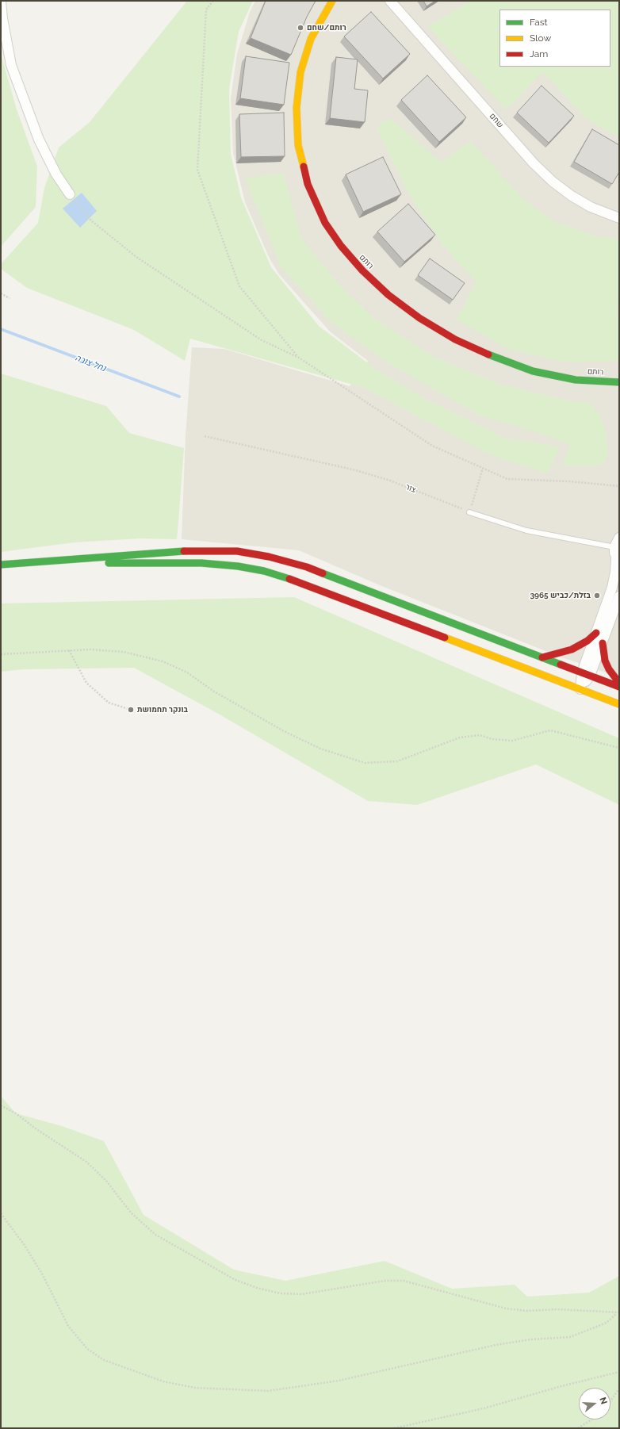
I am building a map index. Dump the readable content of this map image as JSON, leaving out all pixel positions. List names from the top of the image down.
{
  "streets": {
    "main road": ["רותם"],
    "street": ["שחם"],
    "path": ["צור"]
  },
  "water": ["נחל צובה"],
  "places": ["רותם/שחם", "בזלת/כביש 3965", "בונקר תחמושת"],
  "legend": ["Fast", "Slow", "Jam"],
  "north": "right"
}
